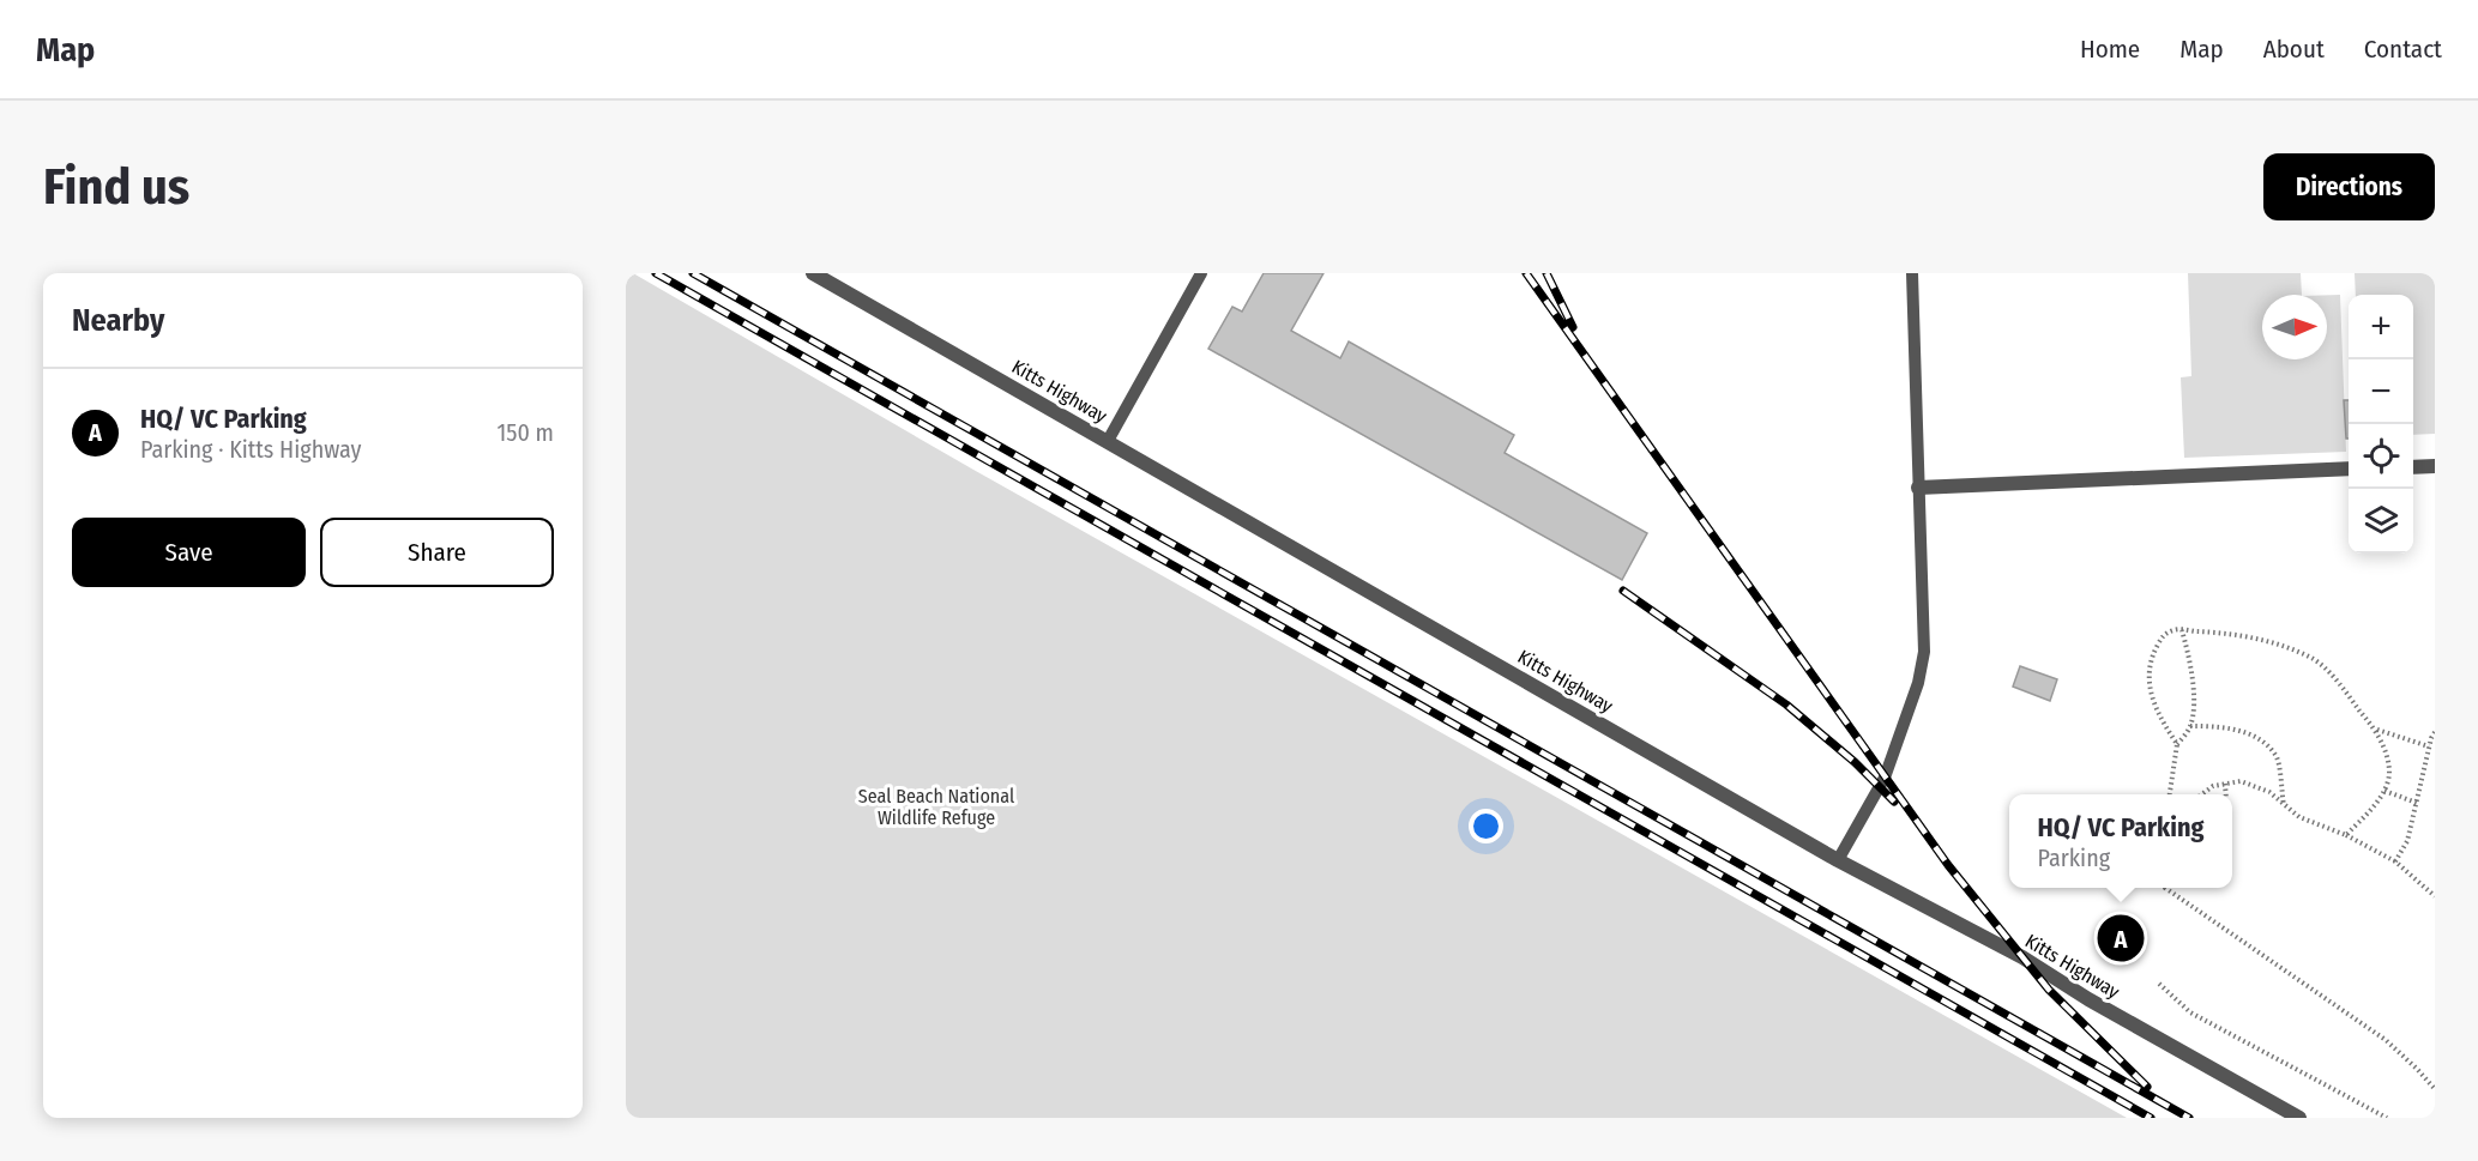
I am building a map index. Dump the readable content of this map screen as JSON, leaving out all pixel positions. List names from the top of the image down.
{
  "streets": {
    "street": ["Kitts Highway"]
  },
  "parks": ["Seal Beach National Wildlife Refuge"],
  "north": "right",
  "page": {
    "header": "Map",
    "nav": [
      "Home",
      "Map",
      "About",
      "Contact"
    ],
    "buttons": [
      "Directions",
      ["Save", "Share"]
    ],
    "title": "Find us",
    "heading": "Nearby",
    "map_buttons": ["+", "−"],
    "list": [
      {
        "mark": "A",
        "name": "HQ/ VC Parking",
        "note": "Parking · Kitts Highway",
        "value": "150 m"
      }
    ],
    "popup": ["HQ/ VC Parking", "Parking"],
    "pins": "A"
  }
}
